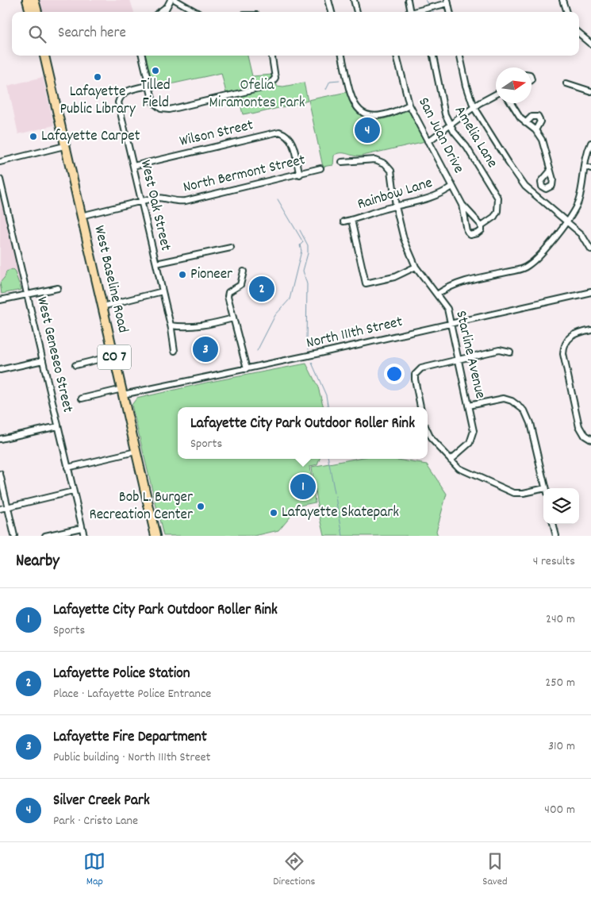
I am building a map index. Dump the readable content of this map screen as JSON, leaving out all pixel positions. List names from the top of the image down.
{
  "streets": {
    "main road": ["West Baseline Road", "CO 7"],
    "street": [
      "Wilson Street",
      "San Juan Drive",
      "Amelia Lane",
      "North Bermont Street",
      "Rainbow Lane",
      "West Oak Street",
      "North 111th Street",
      "West Geneseo Street",
      "Starline Avenue"
    ]
  },
  "crossings": [
    ["Wilson Street", "North Bermont Street"],
    ["Wilson Street", "West Oak Street"],
    ["San Juan Drive", "Amelia Lane"],
    ["San Juan Drive", "Rainbow Lane"],
    ["North Bermont Street", "West Oak Street"],
    ["North Bermont Street", "West Baseline Road"],
    ["Rainbow Lane", "Starline Avenue"],
    ["West Baseline Road", "North 111th Street"],
    ["North 111th Street", "Starline Avenue"]
  ],
  "parks": ["Ofelia Miramontes Park"],
  "places": [
    "Tilled Field",
    "Lafayette Public Library",
    "Lafayette Carpet",
    "Pioneer",
    "Bob L. Burger Recreation Center",
    "Lafayette Skatepark"
  ],
  "north": "right",
  "page": {
    "search": "Search here",
    "pins": [
      "4",
      "2",
      "3",
      "1"
    ],
    "popup": ["Lafayette City Park Outdoor Roller Rink", "Sports"],
    "heading": ["Nearby", "4 results"],
    "list": [
      {
        "mark": "1",
        "name": "Lafayette City Park Outdoor Roller Rink",
        "note": "Sports",
        "value": "240 m"
      },
      {
        "mark": "2",
        "name": "Lafayette Police Station",
        "note": "Place · Lafayette Police Entrance",
        "value": "250 m"
      },
      {
        "mark": "3",
        "name": "Lafayette Fire Department",
        "note": "Public building · North 111th Street",
        "value": "310 m"
      },
      {
        "mark": "4",
        "name": "Silver Creek Park",
        "note": "Park · Cristo Lane",
        "value": "400 m"
      }
    ],
    "nav": ["Map", "Directions", "Saved"]
  }
}
